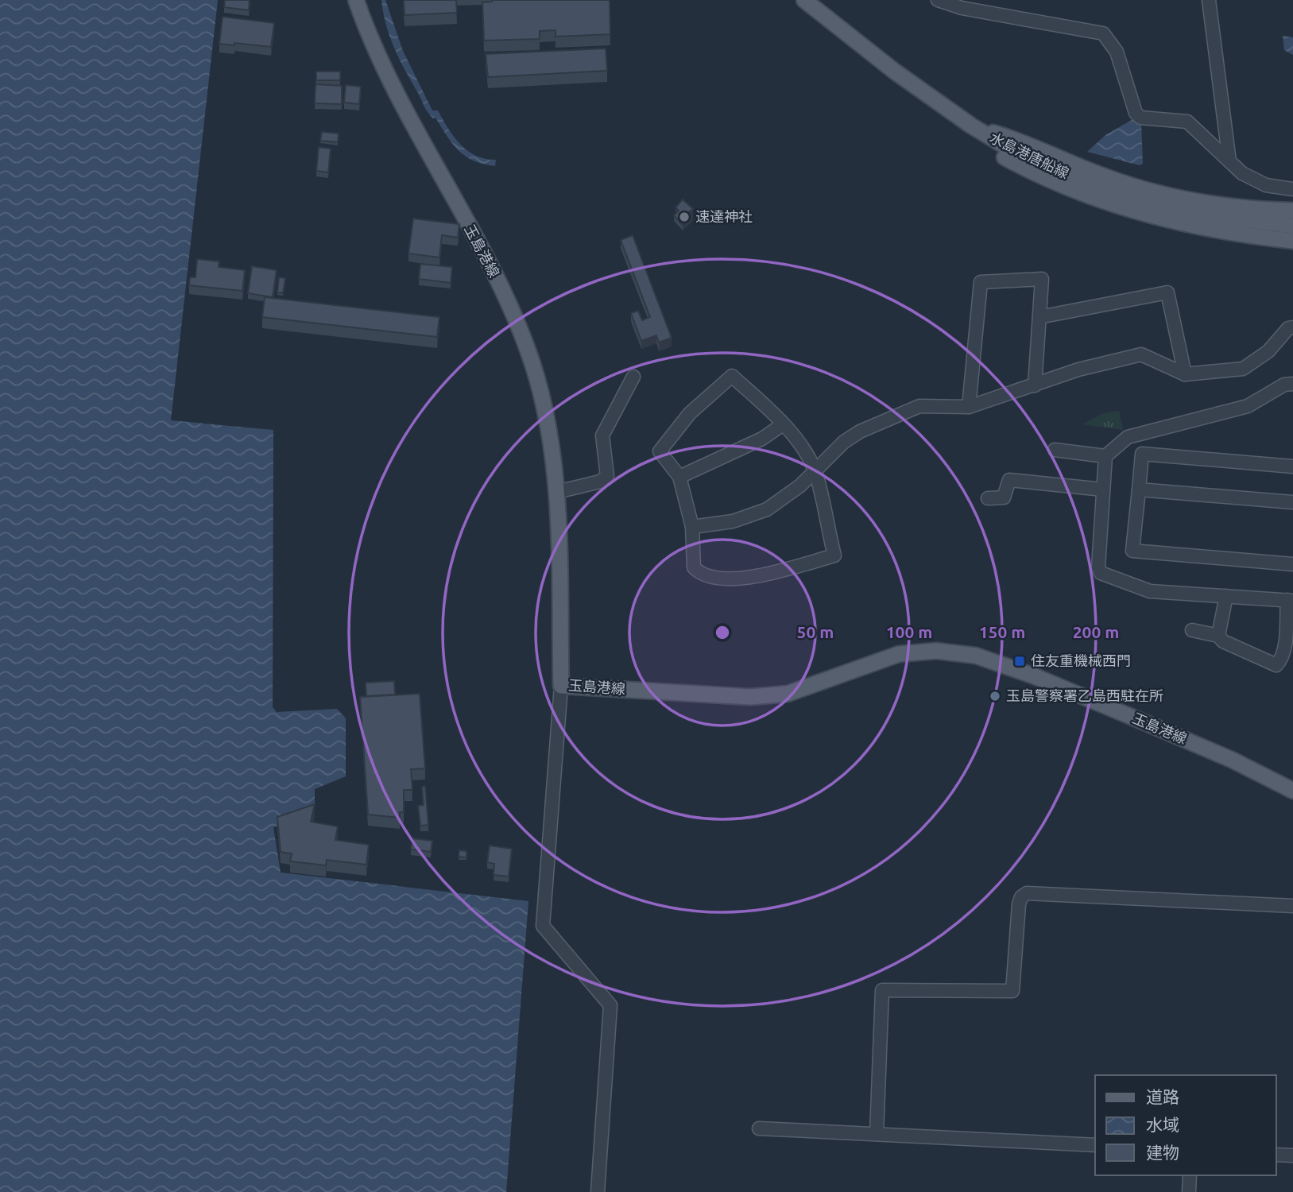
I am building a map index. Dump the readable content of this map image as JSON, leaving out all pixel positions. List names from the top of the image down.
{
  "streets": {
    "main road": ["水島港唐船線", "玉島港線"]
  },
  "places": {
    "other": ["速達神社", "玉島警察署乙島西駐在所"],
    "transit": ["住友重機械西門"]
  },
  "legend": ["道路", "水域", "建物"],
  "rings": [
    "50 m",
    "100 m",
    "150 m",
    "200 m"
  ]
}
